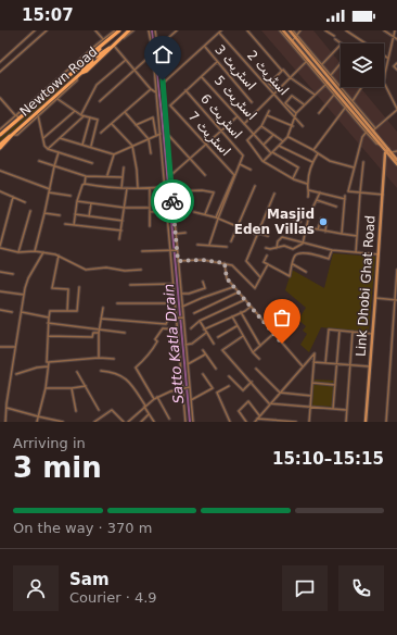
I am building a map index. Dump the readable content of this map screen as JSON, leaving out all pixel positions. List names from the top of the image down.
{
  "streets": {
    "main road": ["Newtown Road", "Link Dhobi Ghat Road"],
    "street": [
      "اسٹریٹ 3",
      "اسٹریٹ 2",
      "اسٹریٹ 5",
      "اسٹریٹ 6",
      "اسٹریٹ 7"
    ]
  },
  "crossings": [
    ["اسٹریٹ 6", "اسٹریٹ 7"]
  ],
  "water": ["Satto Katla Drain"],
  "places": ["Masjid Eden Villas"],
  "page": {
    "status": "15:07",
    "heading": ["3 min", "Arriving in", "15:10–15:15"],
    "panel": ["Sam", "Courier · 4.9"],
    "bar": "On the way · 370 m"
  }
}
